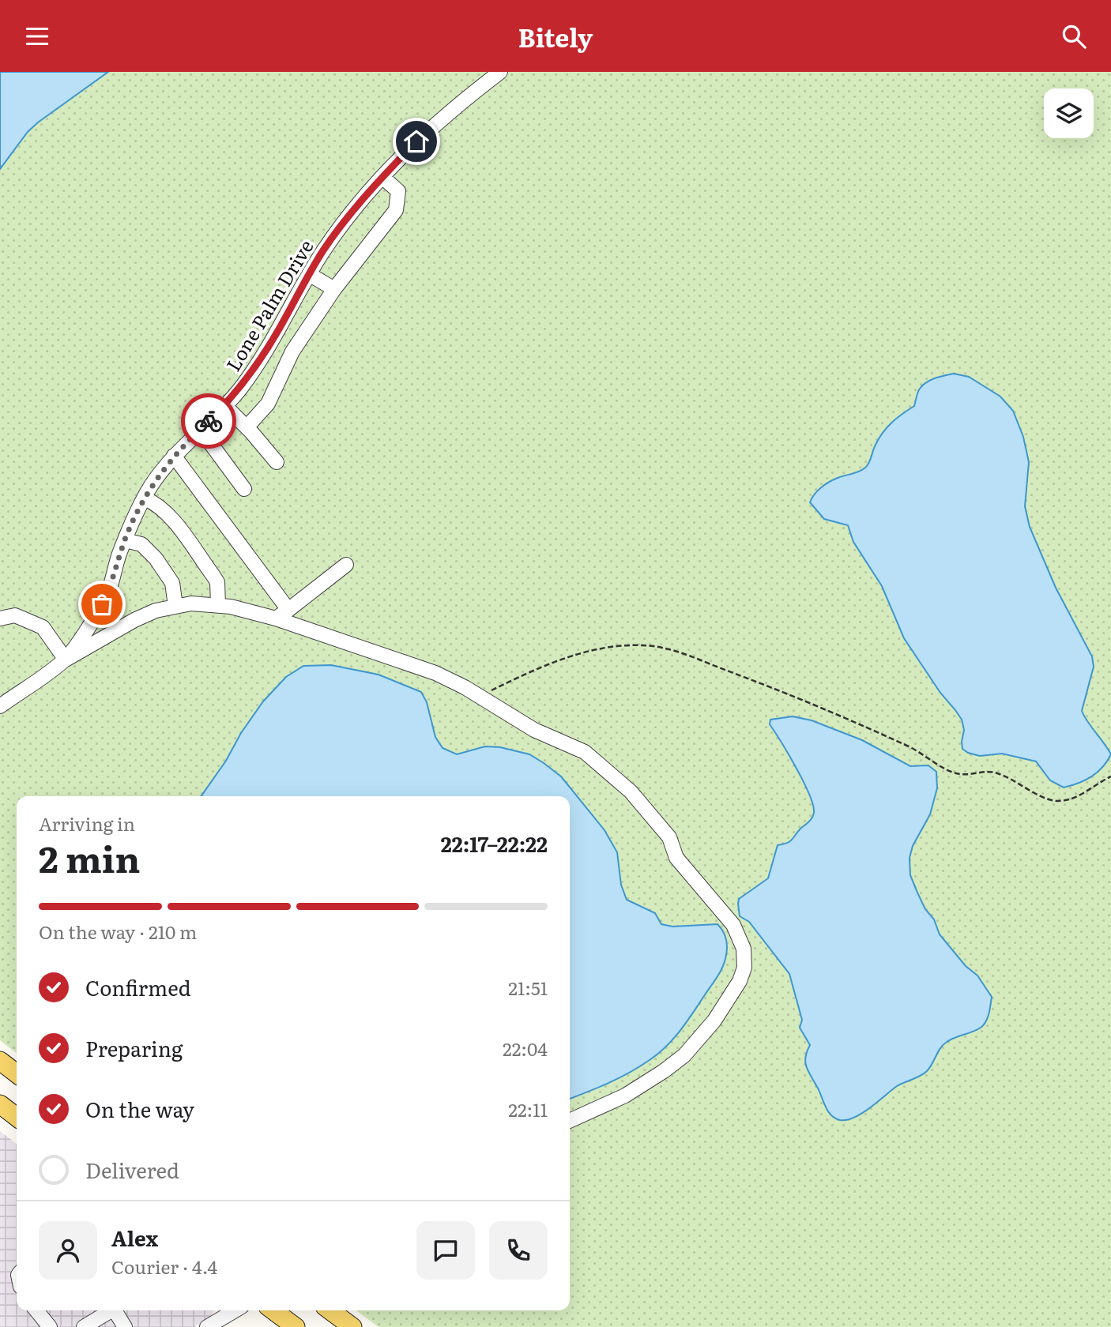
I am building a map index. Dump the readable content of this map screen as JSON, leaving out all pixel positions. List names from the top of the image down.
{
  "streets": {
    "street": ["Lone Palm Drive"]
  },
  "page": {
    "header": "Bitely",
    "heading": ["2 min", "Arriving in", "22:17–22:22"],
    "panel": ["Alex", "Courier · 4.4"],
    "bar": "On the way · 210 m",
    "list": [
      ["Confirmed", "21:51"],
      ["Preparing", "22:04"],
      ["On the way", "22:11"],
      "Delivered"
    ]
  }
}
